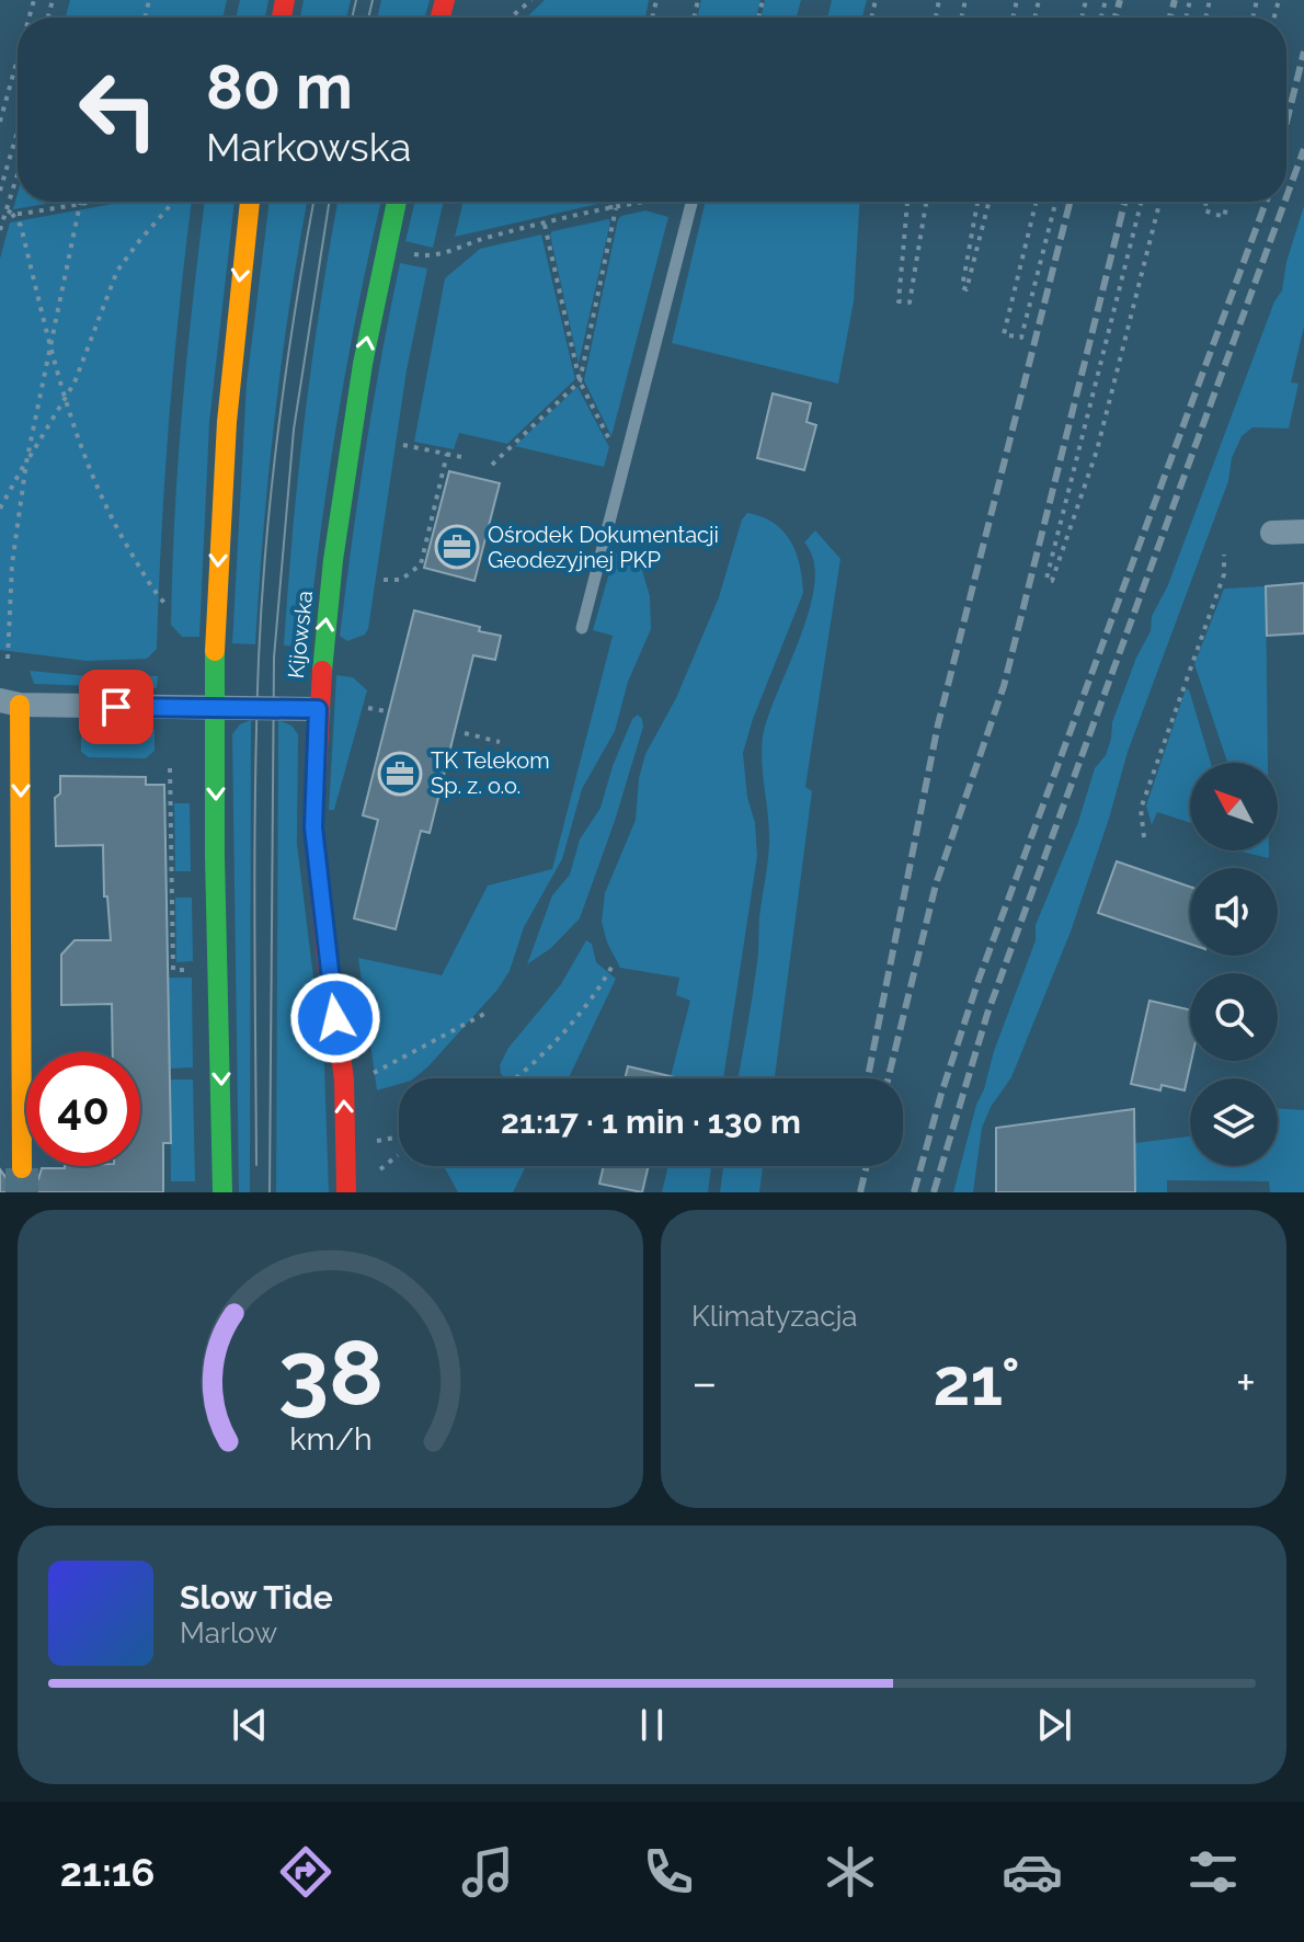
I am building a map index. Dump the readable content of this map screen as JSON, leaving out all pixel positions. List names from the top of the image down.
{
  "streets": {
    "street": ["Kijowska"]
  },
  "places": {
    "office": ["Ośrodek Dokumentacji Geodezyjnej PKP", "TK Telekom Sp. z. o.o."]
  },
  "north": "top left",
  "page": {
    "turn": ["80 m", "Markowska"],
    "limit": "40",
    "trip": "21:17 · 1 min · 130 m",
    "tile": "Klimatyzacja",
    "heat": ["−", "21°", "+"],
    "song": ["Slow Tide", "Marlow"],
    "tabs": "21:16",
    "gauge": ["38", "km/h"]
  }
}
